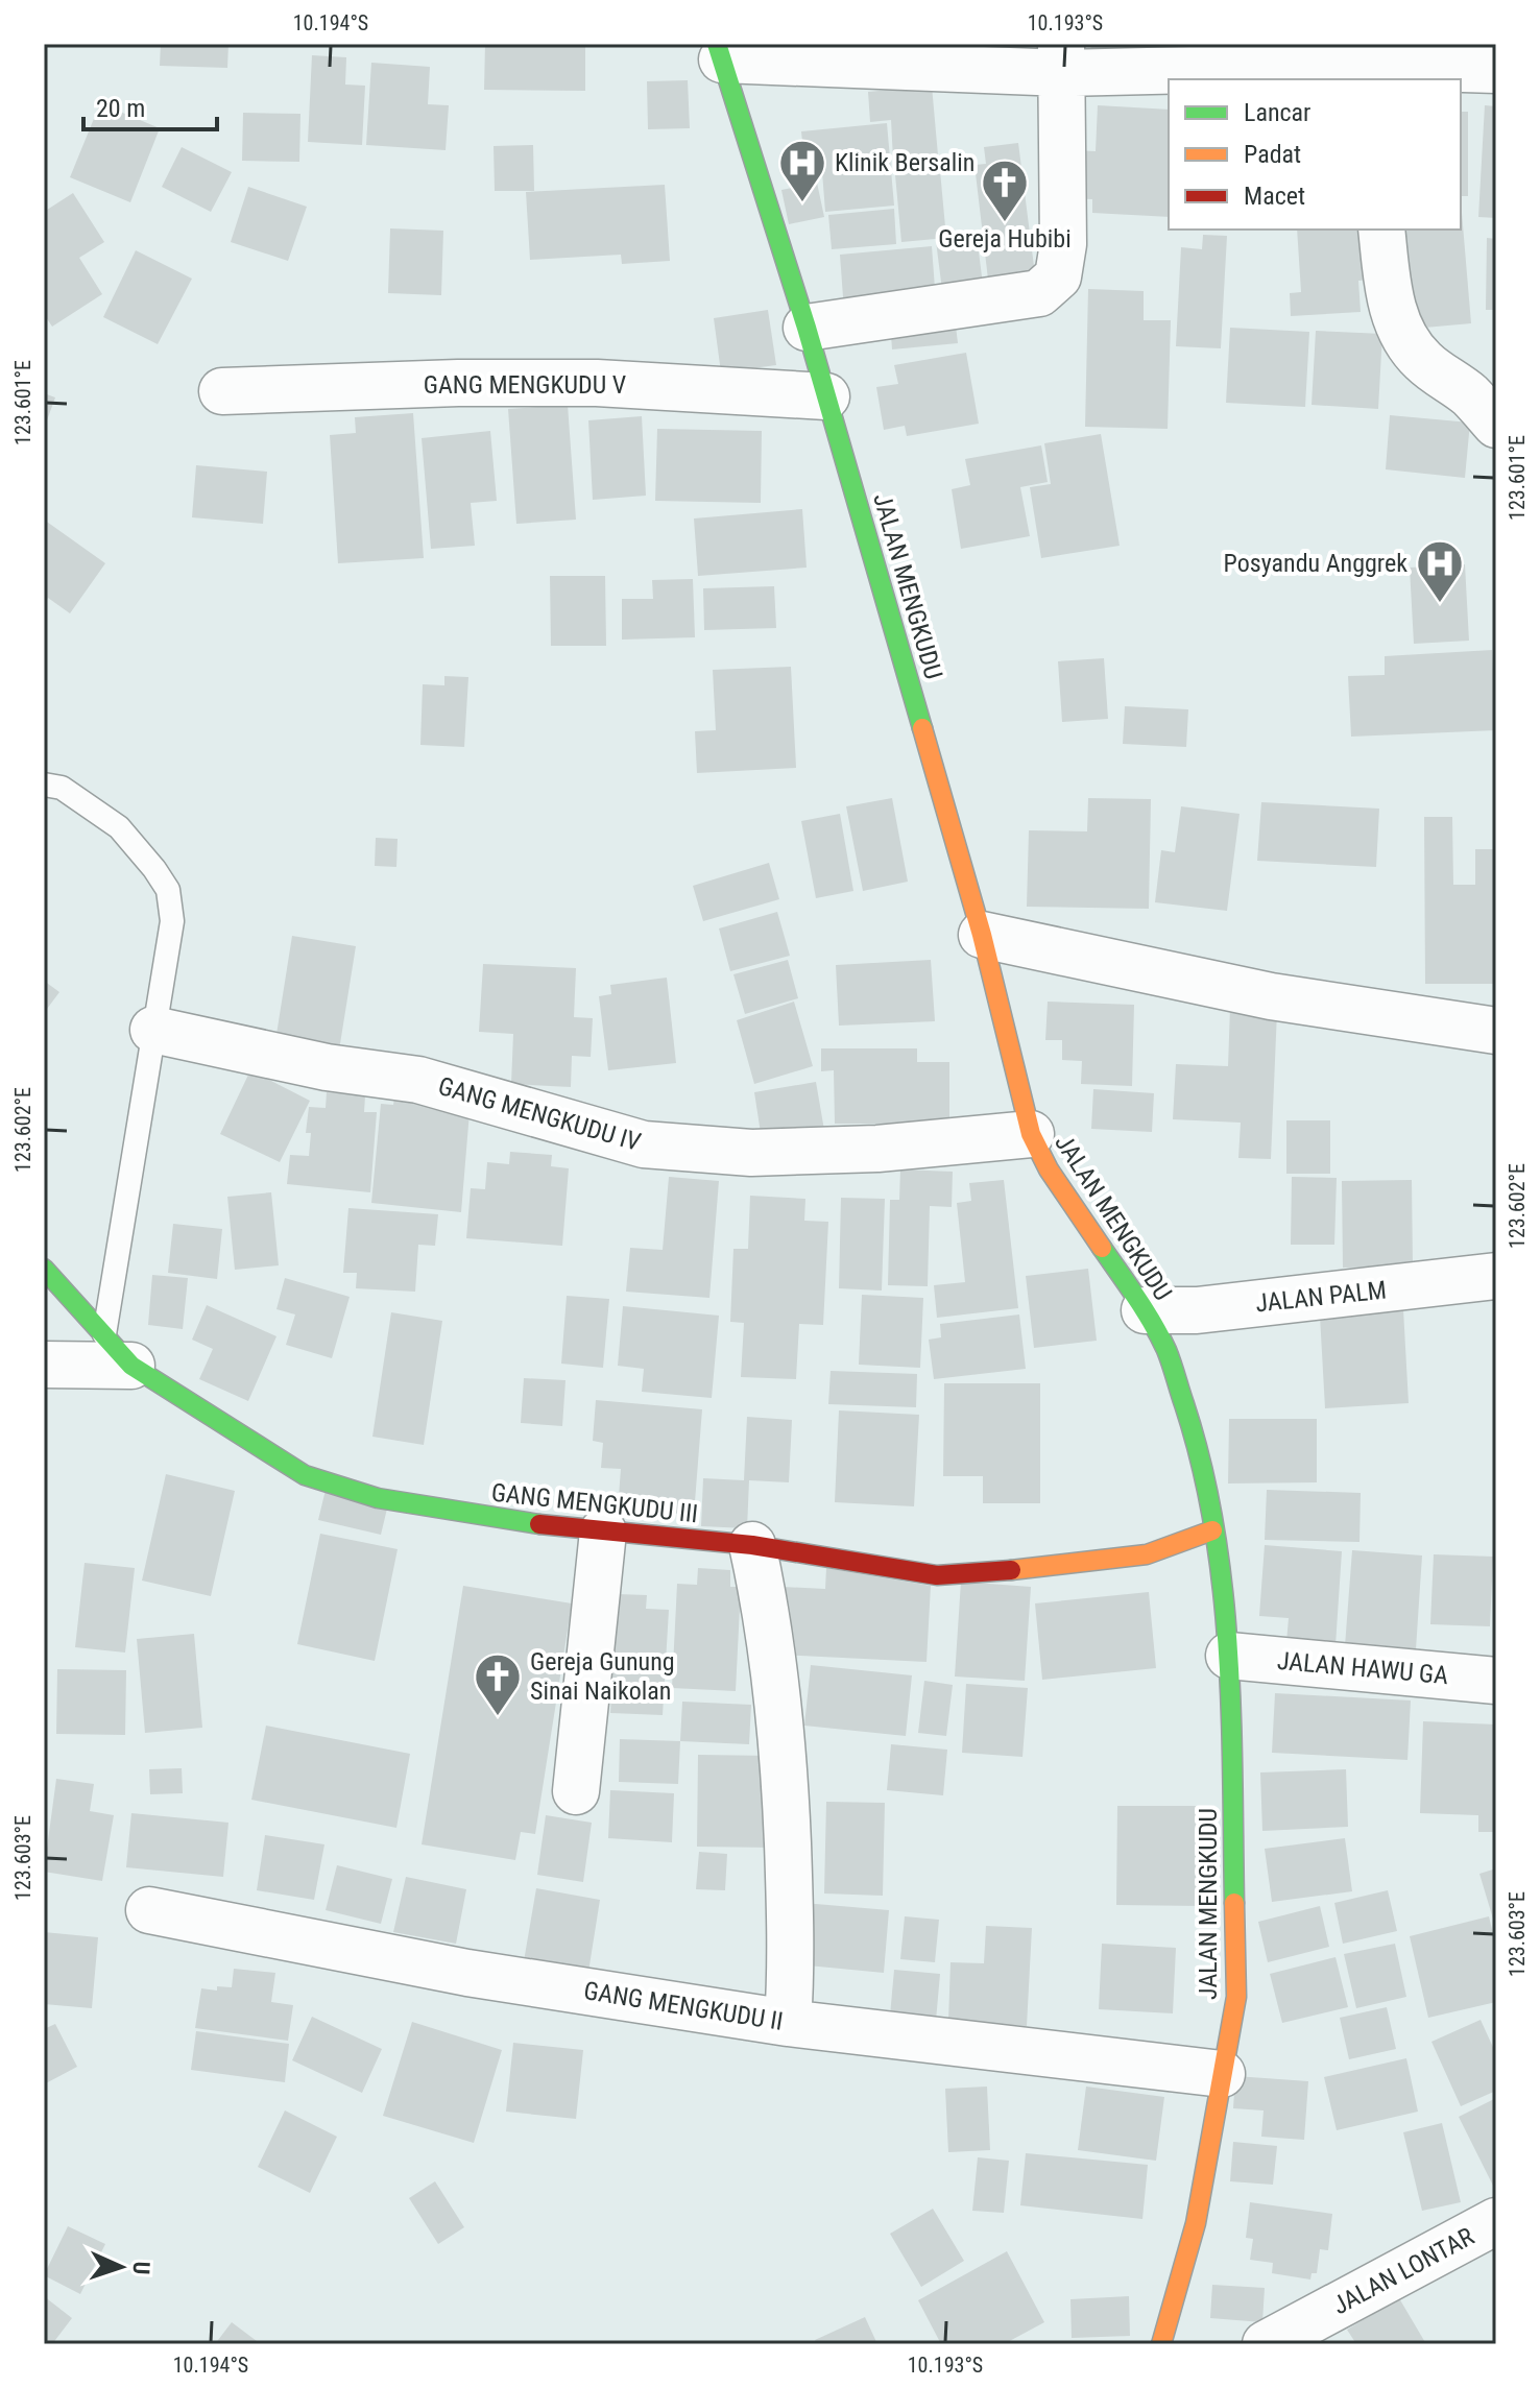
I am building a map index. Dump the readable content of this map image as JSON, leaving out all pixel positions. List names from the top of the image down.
{
  "streets": {
    "street": [
      "GANG MENGKUDU V",
      "JALAN MENGKUDU",
      "GANG MENGKUDU IV",
      "JALAN PALM",
      "GANG MENGKUDU III",
      "JALAN HAWU GA",
      "GANG MENGKUDU II",
      "JALAN LONTAR"
    ]
  },
  "crossings": [
    ["GANG MENGKUDU V", "JALAN MENGKUDU"],
    ["JALAN MENGKUDU", "GANG MENGKUDU IV"],
    ["JALAN MENGKUDU", "JALAN PALM"],
    ["JALAN MENGKUDU", "GANG MENGKUDU III"],
    ["JALAN MENGKUDU", "JALAN HAWU GA"],
    ["JALAN MENGKUDU", "GANG MENGKUDU II"]
  ],
  "places": {
    "hospital": ["Klinik Bersalin", "Posyandu Anggrek"],
    "church": ["Gereja Hubibi", "Gereja Gunung Sinai Naikolan"]
  },
  "legend": ["Lancar", "Padat", "Macet"],
  "scale_bar": "20 m",
  "north": "right",
  "coordinates": [
    "10.194°S",
    "10.193°S",
    "123.601°E",
    "123.602°E",
    "123.603°E"
  ]
}
